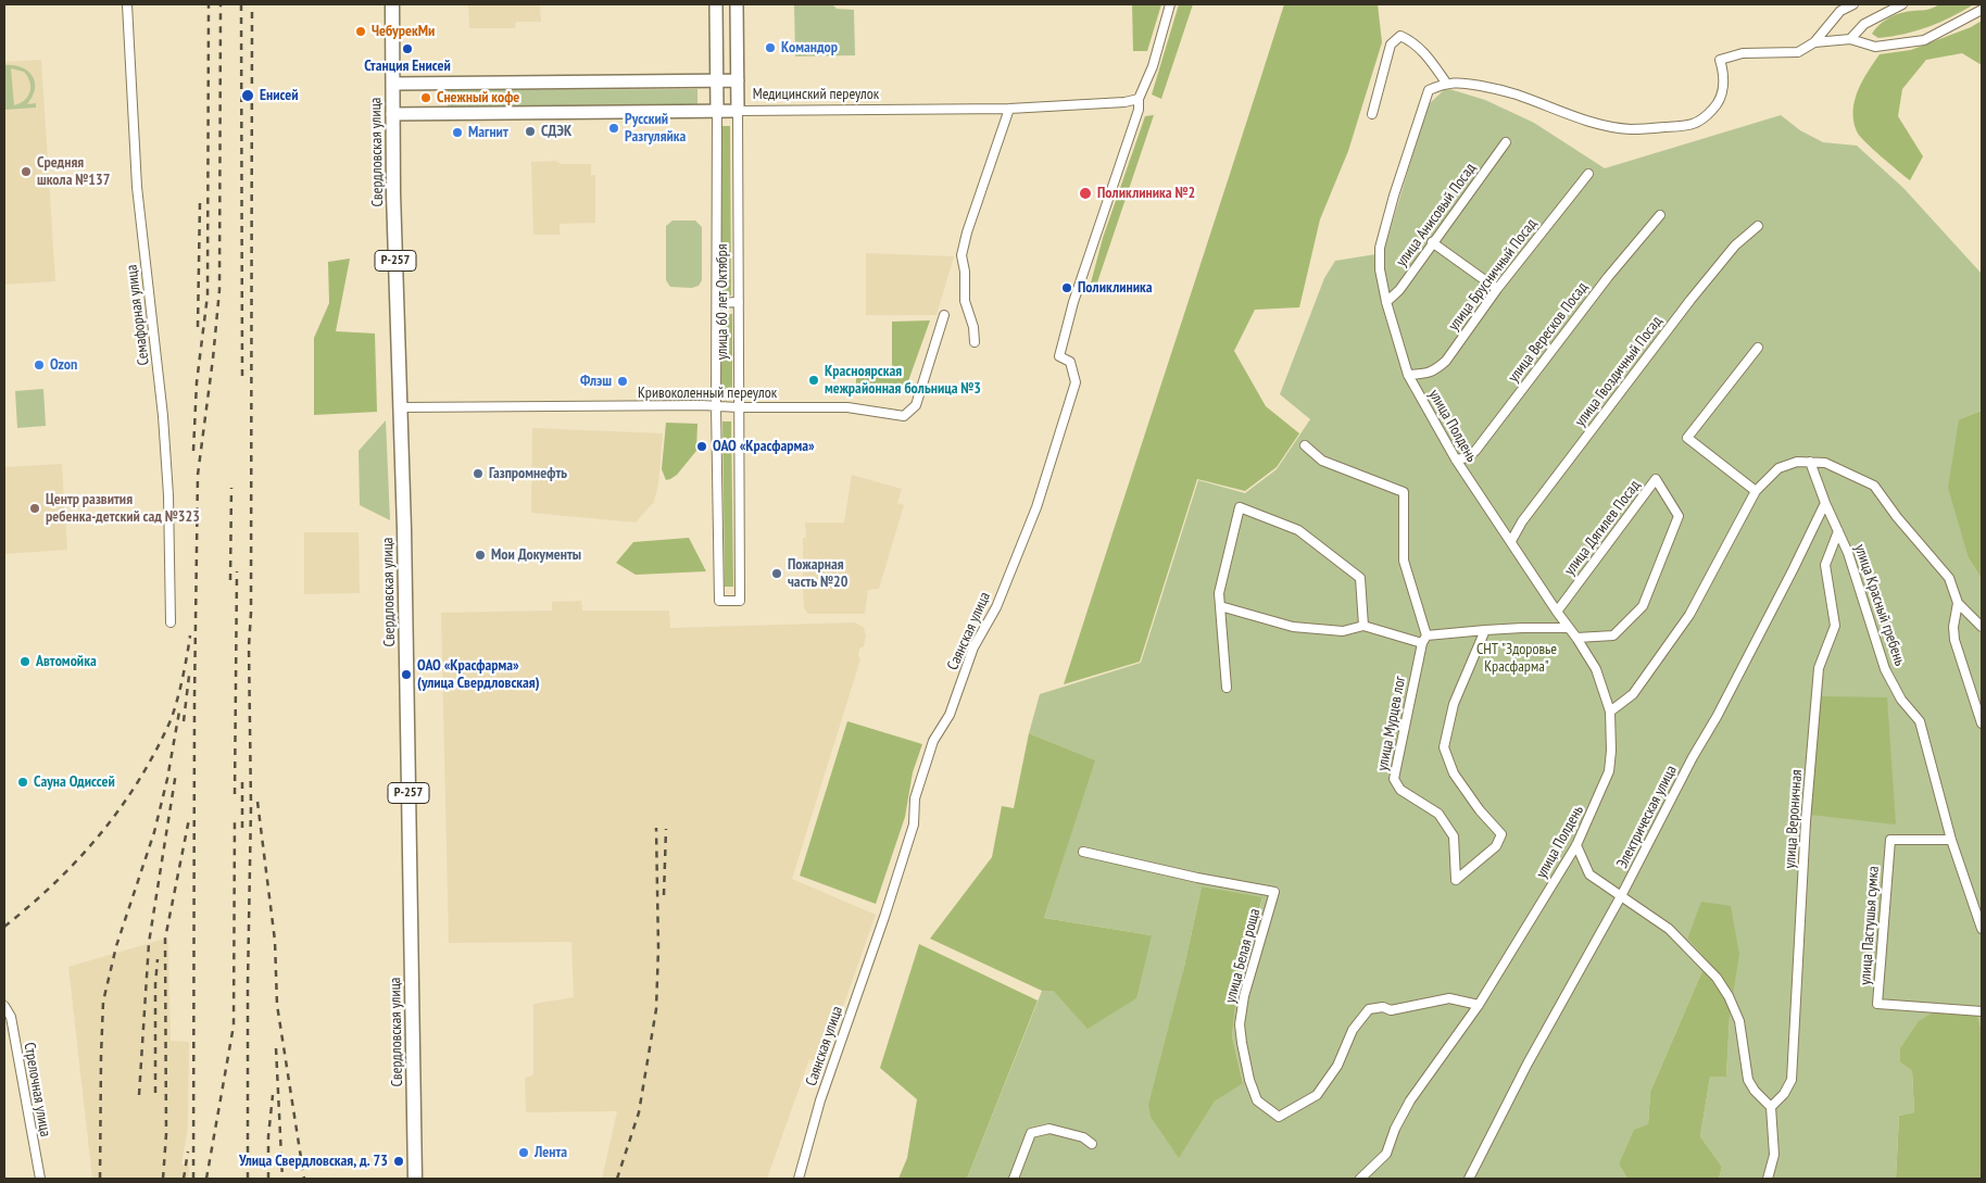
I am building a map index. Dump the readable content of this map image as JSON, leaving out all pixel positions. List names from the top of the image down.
{
  "streets": {
    "highway": ["Свердловская улица", "Р-257"],
    "main road": ["Медицинский переулок", "улица 60 лет Октября"],
    "street": [
      "улица Анисовый Посад",
      "улица Брусничный Посад",
      "Семафорная улица",
      "улица Вересков Посад",
      "улица Гвоздичный Посад",
      "Кривоколенный переулок",
      "улица Полдень",
      "улица Дягилев Посад",
      "улица Красный гребень",
      "Саянская улица",
      "улица Мурцев лог",
      "Электрическая улица",
      "улица Вероничная",
      "улица Пастушья сумка",
      "улица Белая роща",
      "Стрелочная улица"
    ]
  },
  "crossings": [
    ["Медицинский переулок", "Свердловская улица"],
    ["Медицинский переулок", "улица 60 лет Октября"],
    ["Медицинский переулок", "Саянская улица"],
    ["Свердловская улица", "Кривоколенный переулок"],
    ["улица Анисовый Посад", "улица Полдень"],
    ["улица Брусничный Посад", "улица Полдень"],
    ["улица 60 лет Октября", "Кривоколенный переулок"],
    ["улица Вересков Посад", "улица Полдень"],
    ["улица Гвоздичный Посад", "улица Полдень"],
    ["улица Полдень", "улица Дягилев Посад"],
    ["улица Полдень", "улица Белая роща"],
    ["улица Красный гребень", "Электрическая улица"],
    ["улица Красный гребень", "улица Вероничная"],
    ["улица Красный гребень", "улица Пастушья сумка"]
  ],
  "parks": ["СНТ \"Здоровье Красфарма\""],
  "places": [
    "ЧебурекМи",
    "Командор",
    "Станция Енисей",
    "Енисей",
    "Снежный кофе",
    "Русский Разгуляйка",
    "СДЭК",
    "Магнит",
    "Средняя школа №137",
    "Поликлиника №2",
    "Поликлиника",
    "Ozon",
    "Красноярская межрайонная больница №3",
    "Флэш",
    "ОАО «Красфарма»",
    "Газпромнефть",
    "Центр развития ребенка-детский сад №323",
    "Мои Документы",
    "Пожарная часть №20",
    "Автомойка",
    "ОАО «Красфарма» (улица Свердловская)",
    "Сауна Одиссей",
    "Лента",
    "Улица Свердловская, д. 73"
  ]
}
